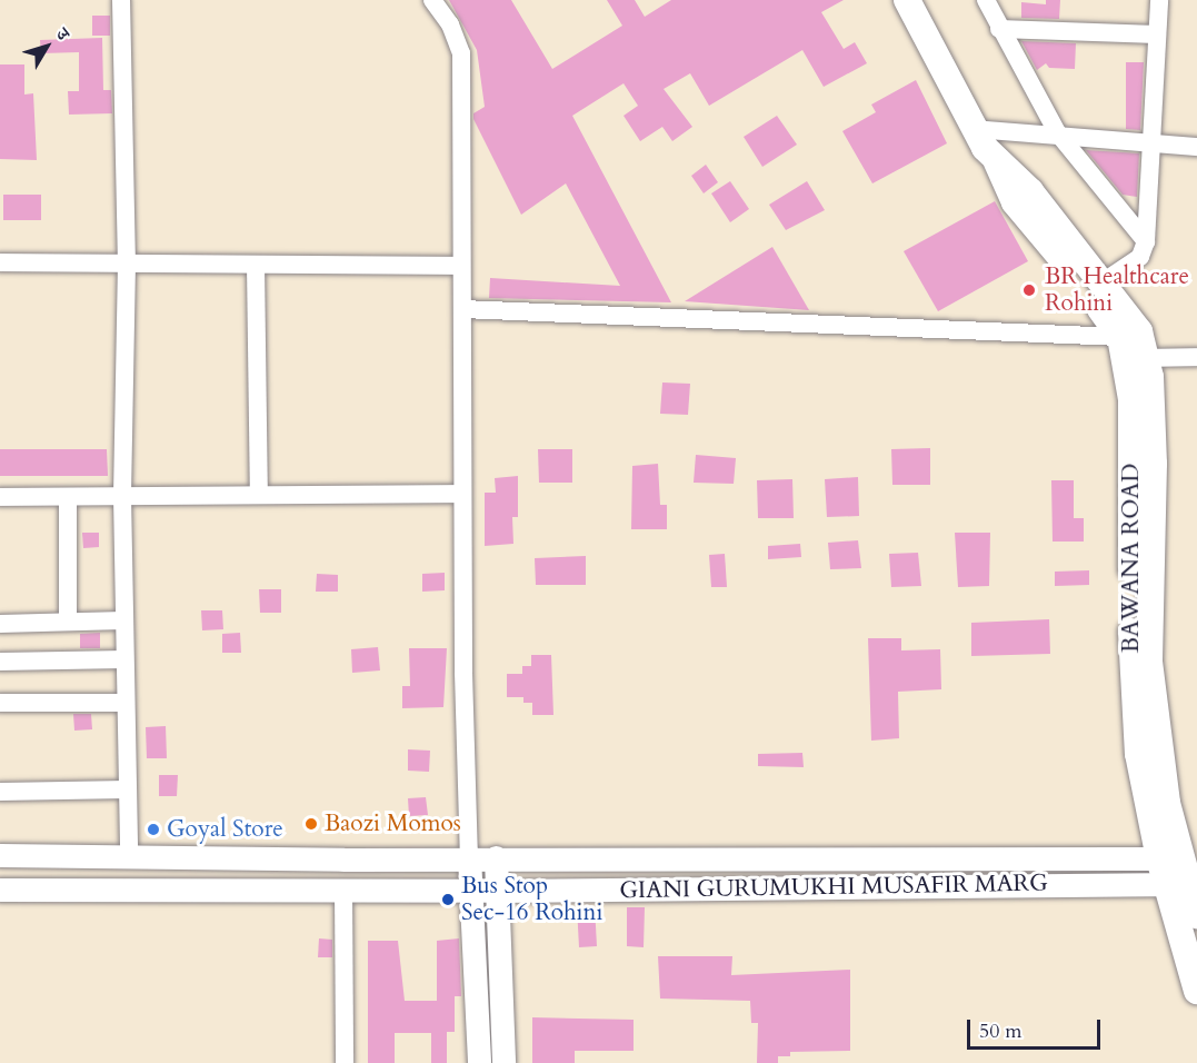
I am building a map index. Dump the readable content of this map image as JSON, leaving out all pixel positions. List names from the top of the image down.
{
  "streets": {
    "main road": ["BAWANA ROAD"],
    "street": ["GIANI GURUMUKHI MUSAFIR MARG"]
  },
  "crossings": [
    ["BAWANA ROAD", "GIANI GURUMUKHI MUSAFIR MARG"]
  ],
  "places": [
    "BR Healthcare Rohini",
    "Baozi Momos",
    "Goyal Store",
    "Bus Stop Sec-16 Rohini"
  ],
  "scale_bar": "50 m",
  "north": "top right"
}
